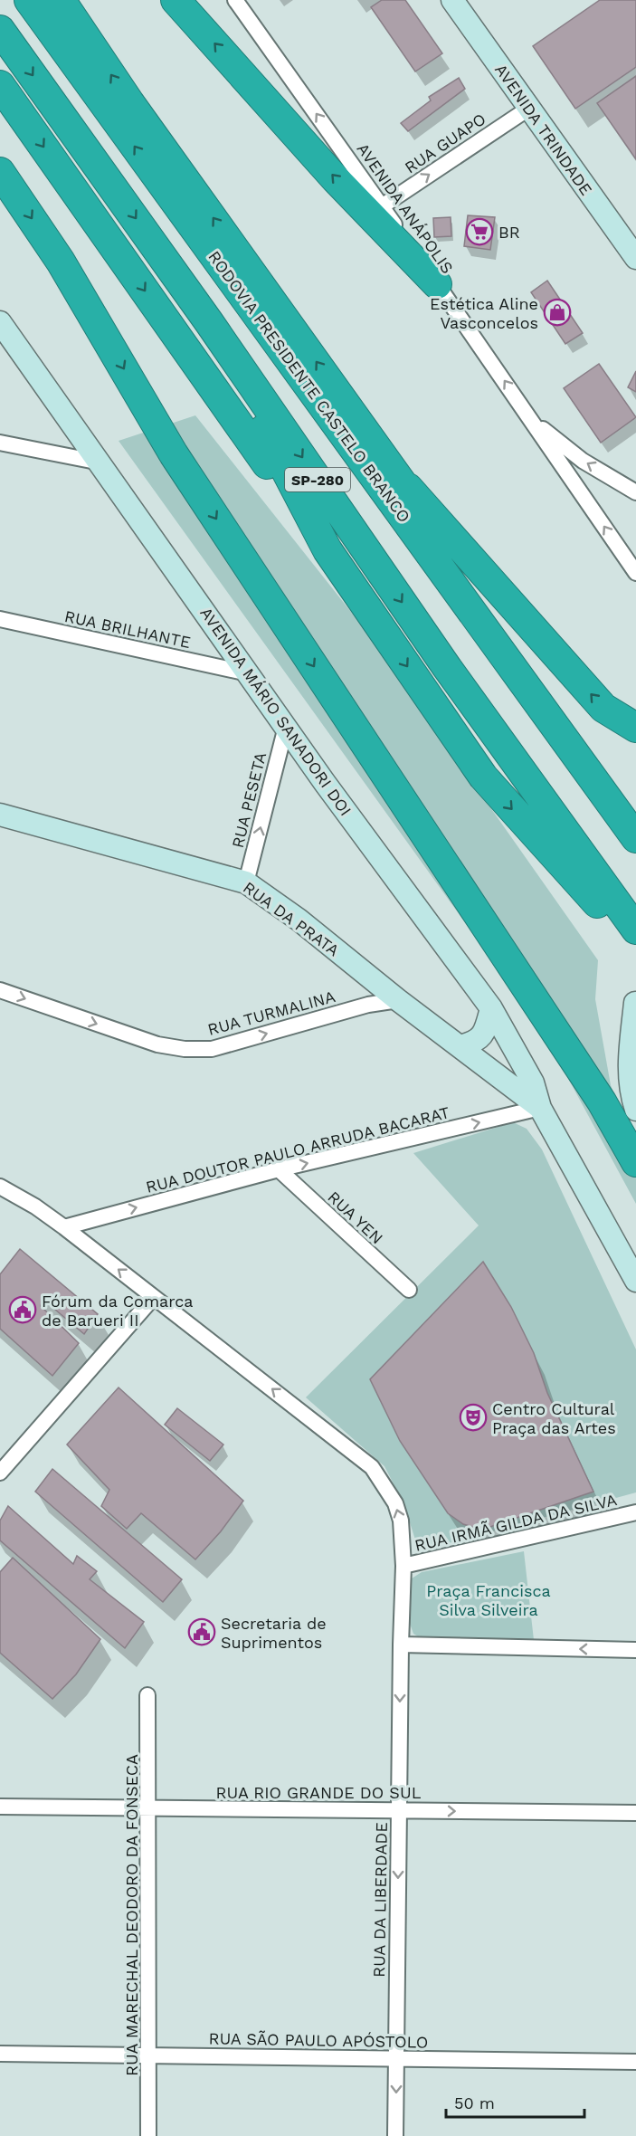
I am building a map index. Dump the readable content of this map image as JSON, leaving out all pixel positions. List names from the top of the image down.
{
  "streets": {
    "highway": ["RODOVIA PRESIDENTE CASTELO BRANCO", "SP-280"],
    "main road": ["AVENIDA TRINDADE", "AVENIDA MÁRIO SANADORI DOI", "RUA DA PRATA"],
    "street": [
      "RUA GUAPO",
      "AVENIDA ANÁPOLIS",
      "RUA BRILHANTE",
      "RUA PESETA",
      "RUA TURMALINA",
      "RUA DOUTOR PAULO ARRUDA BACARAT",
      "RUA YEN",
      "RUA IRMÃ GILDA DA SILVA",
      "RUA RIO GRANDE DO SUL",
      "RUA DA LIBERDADE",
      "RUA MARECHAL DEODORO DA FONSECA",
      "RUA SÃO PAULO APÓSTOLO"
    ]
  },
  "crossings": [
    ["AVENIDA TRINDADE", "RUA GUAPO"],
    ["RUA GUAPO", "AVENIDA ANÁPOLIS"],
    ["RUA BRILHANTE", "AVENIDA MÁRIO SANADORI DOI"],
    ["AVENIDA MÁRIO SANADORI DOI", "RUA PESETA"],
    ["AVENIDA MÁRIO SANADORI DOI", "RUA DA PRATA"],
    ["AVENIDA MÁRIO SANADORI DOI", "RUA DOUTOR PAULO ARRUDA BACARAT"],
    ["RUA PESETA", "RUA DA PRATA"],
    ["RUA DA PRATA", "RUA TURMALINA"],
    ["RUA DA PRATA", "RUA DOUTOR PAULO ARRUDA BACARAT"],
    ["RUA DOUTOR PAULO ARRUDA BACARAT", "RUA YEN"],
    ["RUA DOUTOR PAULO ARRUDA BACARAT", "RUA DA LIBERDADE"],
    ["RUA IRMÃ GILDA DA SILVA", "RUA DA LIBERDADE"],
    ["RUA RIO GRANDE DO SUL", "RUA DA LIBERDADE"],
    ["RUA RIO GRANDE DO SUL", "RUA MARECHAL DEODORO DA FONSECA"],
    ["RUA DA LIBERDADE", "RUA SÃO PAULO APÓSTOLO"],
    ["RUA MARECHAL DEODORO DA FONSECA", "RUA SÃO PAULO APÓSTOLO"]
  ],
  "one_way": [
    "RUA GUAPO",
    "AVENIDA ANÁPOLIS",
    "RUA PESETA",
    "RUA TURMALINA",
    "RUA DOUTOR PAULO ARRUDA BACARAT",
    "RUA RIO GRANDE DO SUL"
  ],
  "parks": ["Praça Francisca Silva Silveira"],
  "places": {
    "supermarket": ["BR"],
    "shop": ["Estética Aline Vasconcelos"],
    "public building": ["Fórum da Comarca de Barueri II", "Secretaria de Suprimentos"],
    "theatre": ["Centro Cultural Praça das Artes"]
  },
  "scale_bar": "50 m"
}
